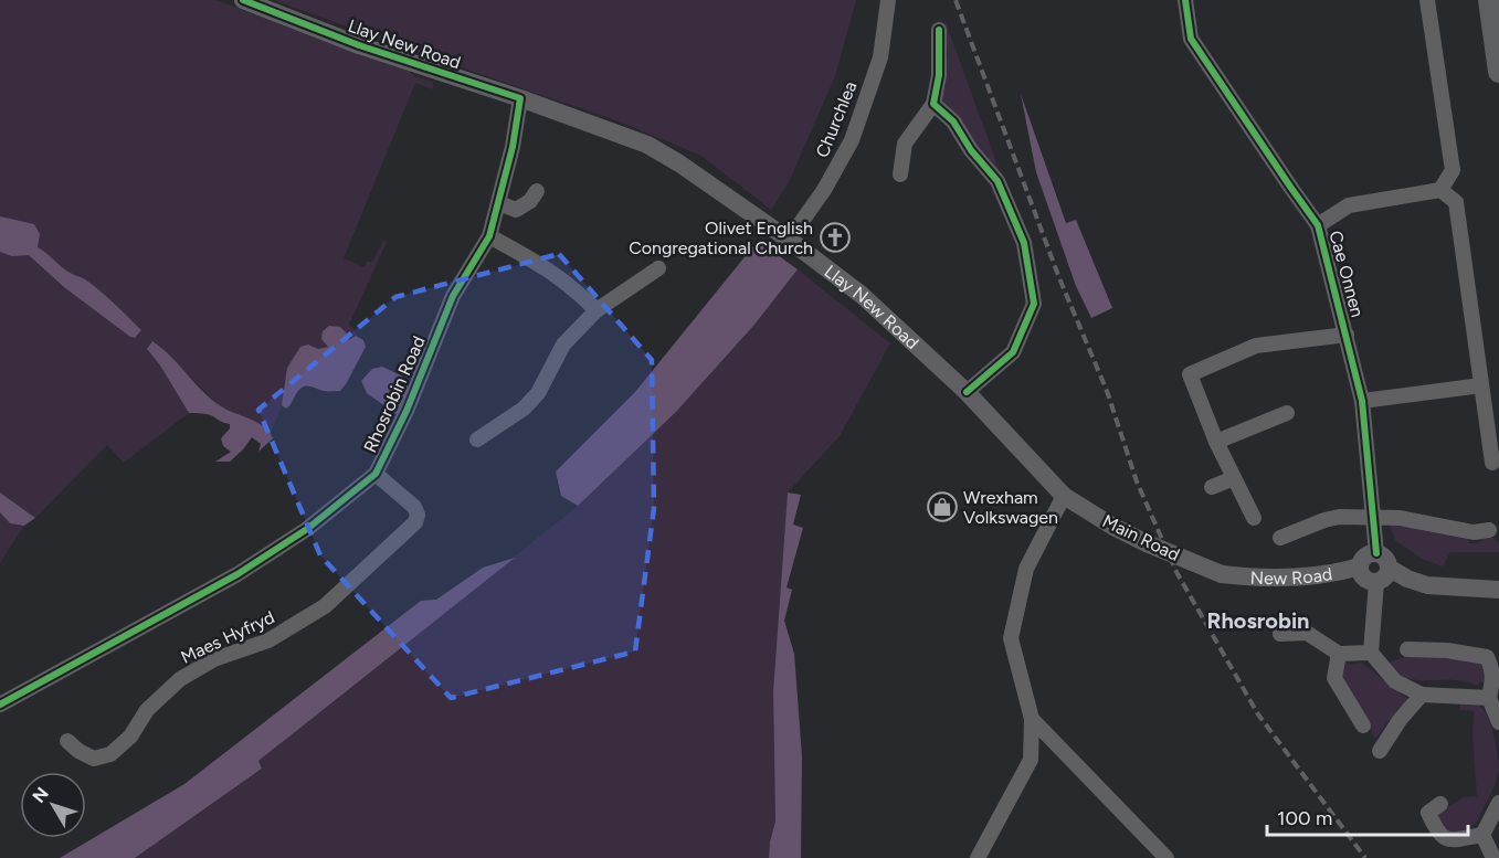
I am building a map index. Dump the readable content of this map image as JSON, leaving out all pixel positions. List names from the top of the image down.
{
  "streets": {
    "main road": ["Llay New Road", "Main Road", "New Road"],
    "street": [
      "Churchlea",
      "Cae Onnen",
      "Rhosrobin Road",
      "Maes Hyfryd"
    ]
  },
  "crossings": [
    ["Llay New Road", "Churchlea"],
    ["Llay New Road", "Rhosrobin Road"],
    ["Llay New Road", "Main Road"],
    ["Cae Onnen", "New Road"],
    ["Rhosrobin Road", "Maes Hyfryd"],
    ["Main Road", "New Road"]
  ],
  "districts": ["Rhosrobin"],
  "places": {
    "church": ["Olivet English Congregational Church"],
    "shop": ["Wrexham Volkswagen"]
  },
  "scale_bar": "100 m",
  "north": "top left"
}
